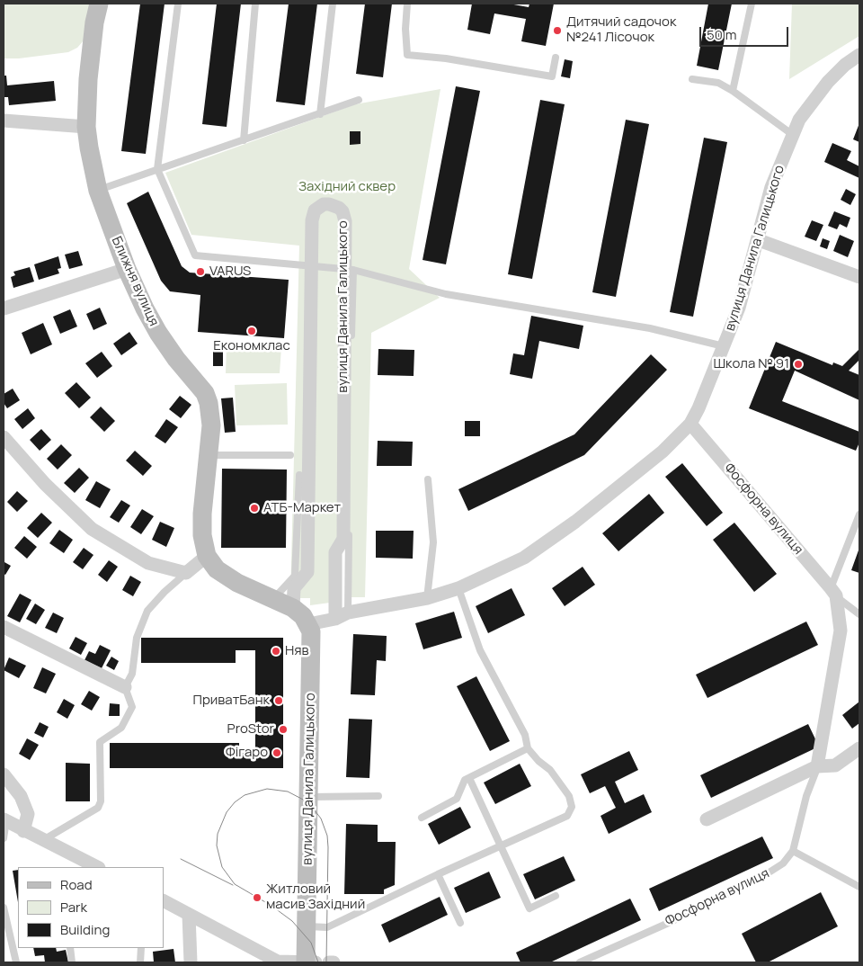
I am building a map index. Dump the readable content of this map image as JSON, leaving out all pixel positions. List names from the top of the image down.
{
  "streets": {
    "street": ["вулиця Данила Галицького", "Ближня вулиця", "Фосфорна вулиця"]
  },
  "crossings": [
    ["вулиця Данила Галицького", "Ближня вулиця"],
    ["вулиця Данила Галицького", "Фосфорна вулиця"]
  ],
  "parks": ["Західний сквер"],
  "places": [
    "Дитячий садочок №241 Лісочок",
    "VARUS",
    "Економклас",
    "Школа № 91",
    "АТБ-Маркет",
    "Няв",
    "ПриватБанк",
    "ProStor",
    "Фігаро",
    "Житловий масив Західний"
  ],
  "legend": ["Road", "Park", "Building"],
  "scale_bar": "50 m"
}
